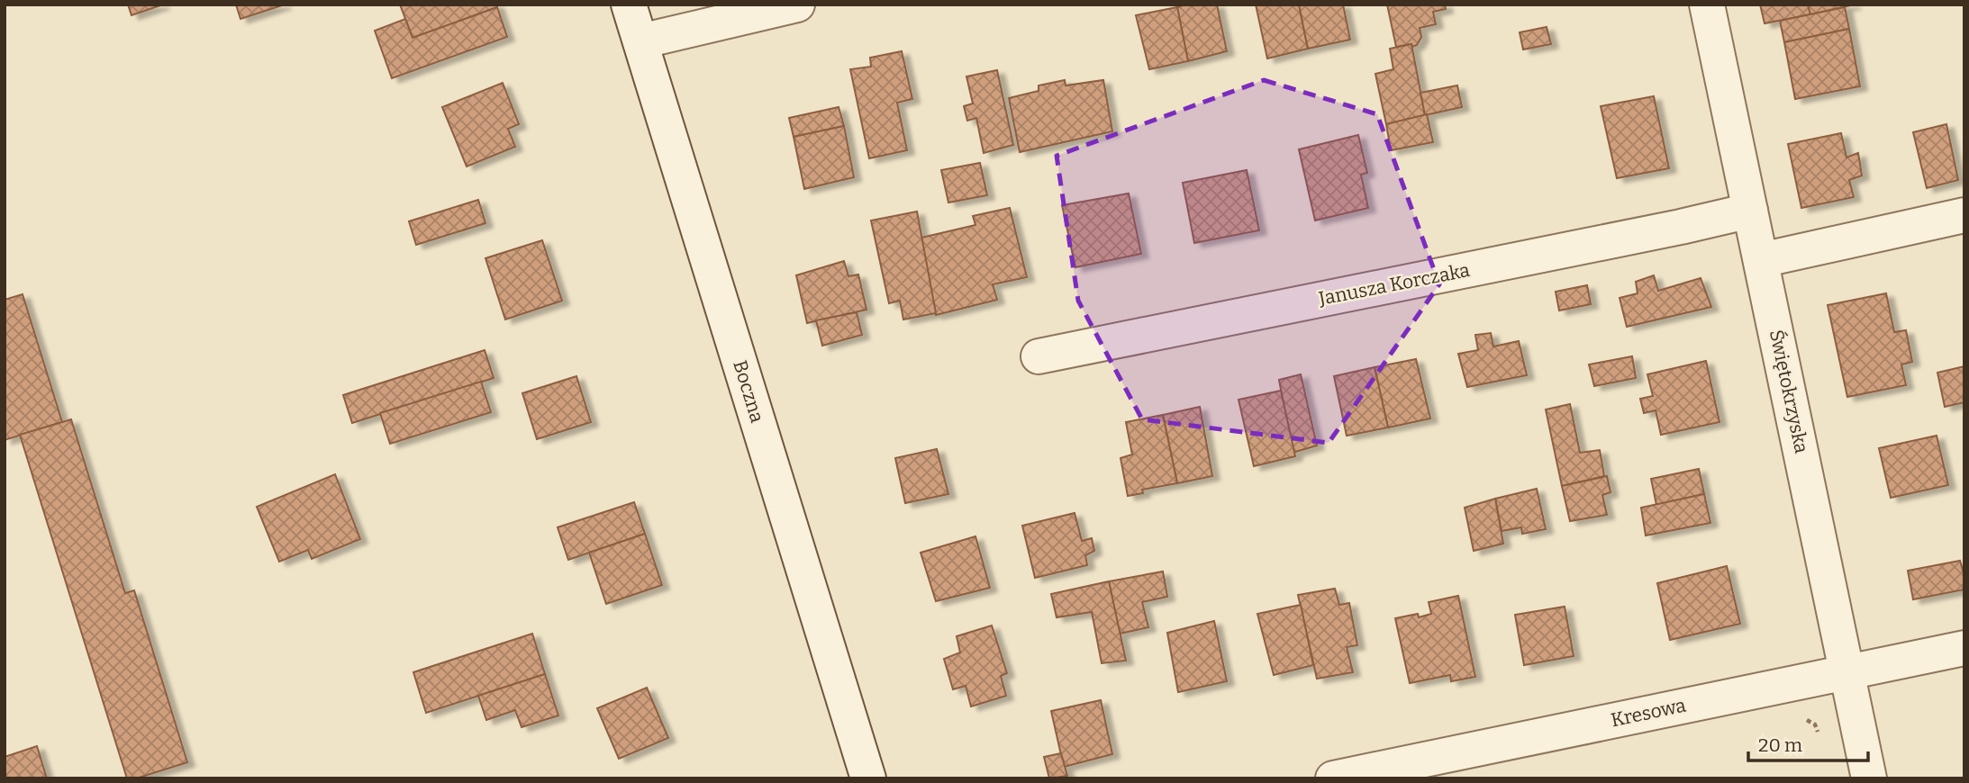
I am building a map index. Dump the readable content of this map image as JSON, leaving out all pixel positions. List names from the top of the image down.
{
  "streets": {
    "street": [
      "Janusza Korczaka",
      "Boczna",
      "Świętokrzyska",
      "Kresowa"
    ]
  },
  "crossings": [
    ["Janusza Korczaka", "Świętokrzyska"],
    ["Świętokrzyska", "Kresowa"]
  ],
  "scale_bar": "20 m"
}
